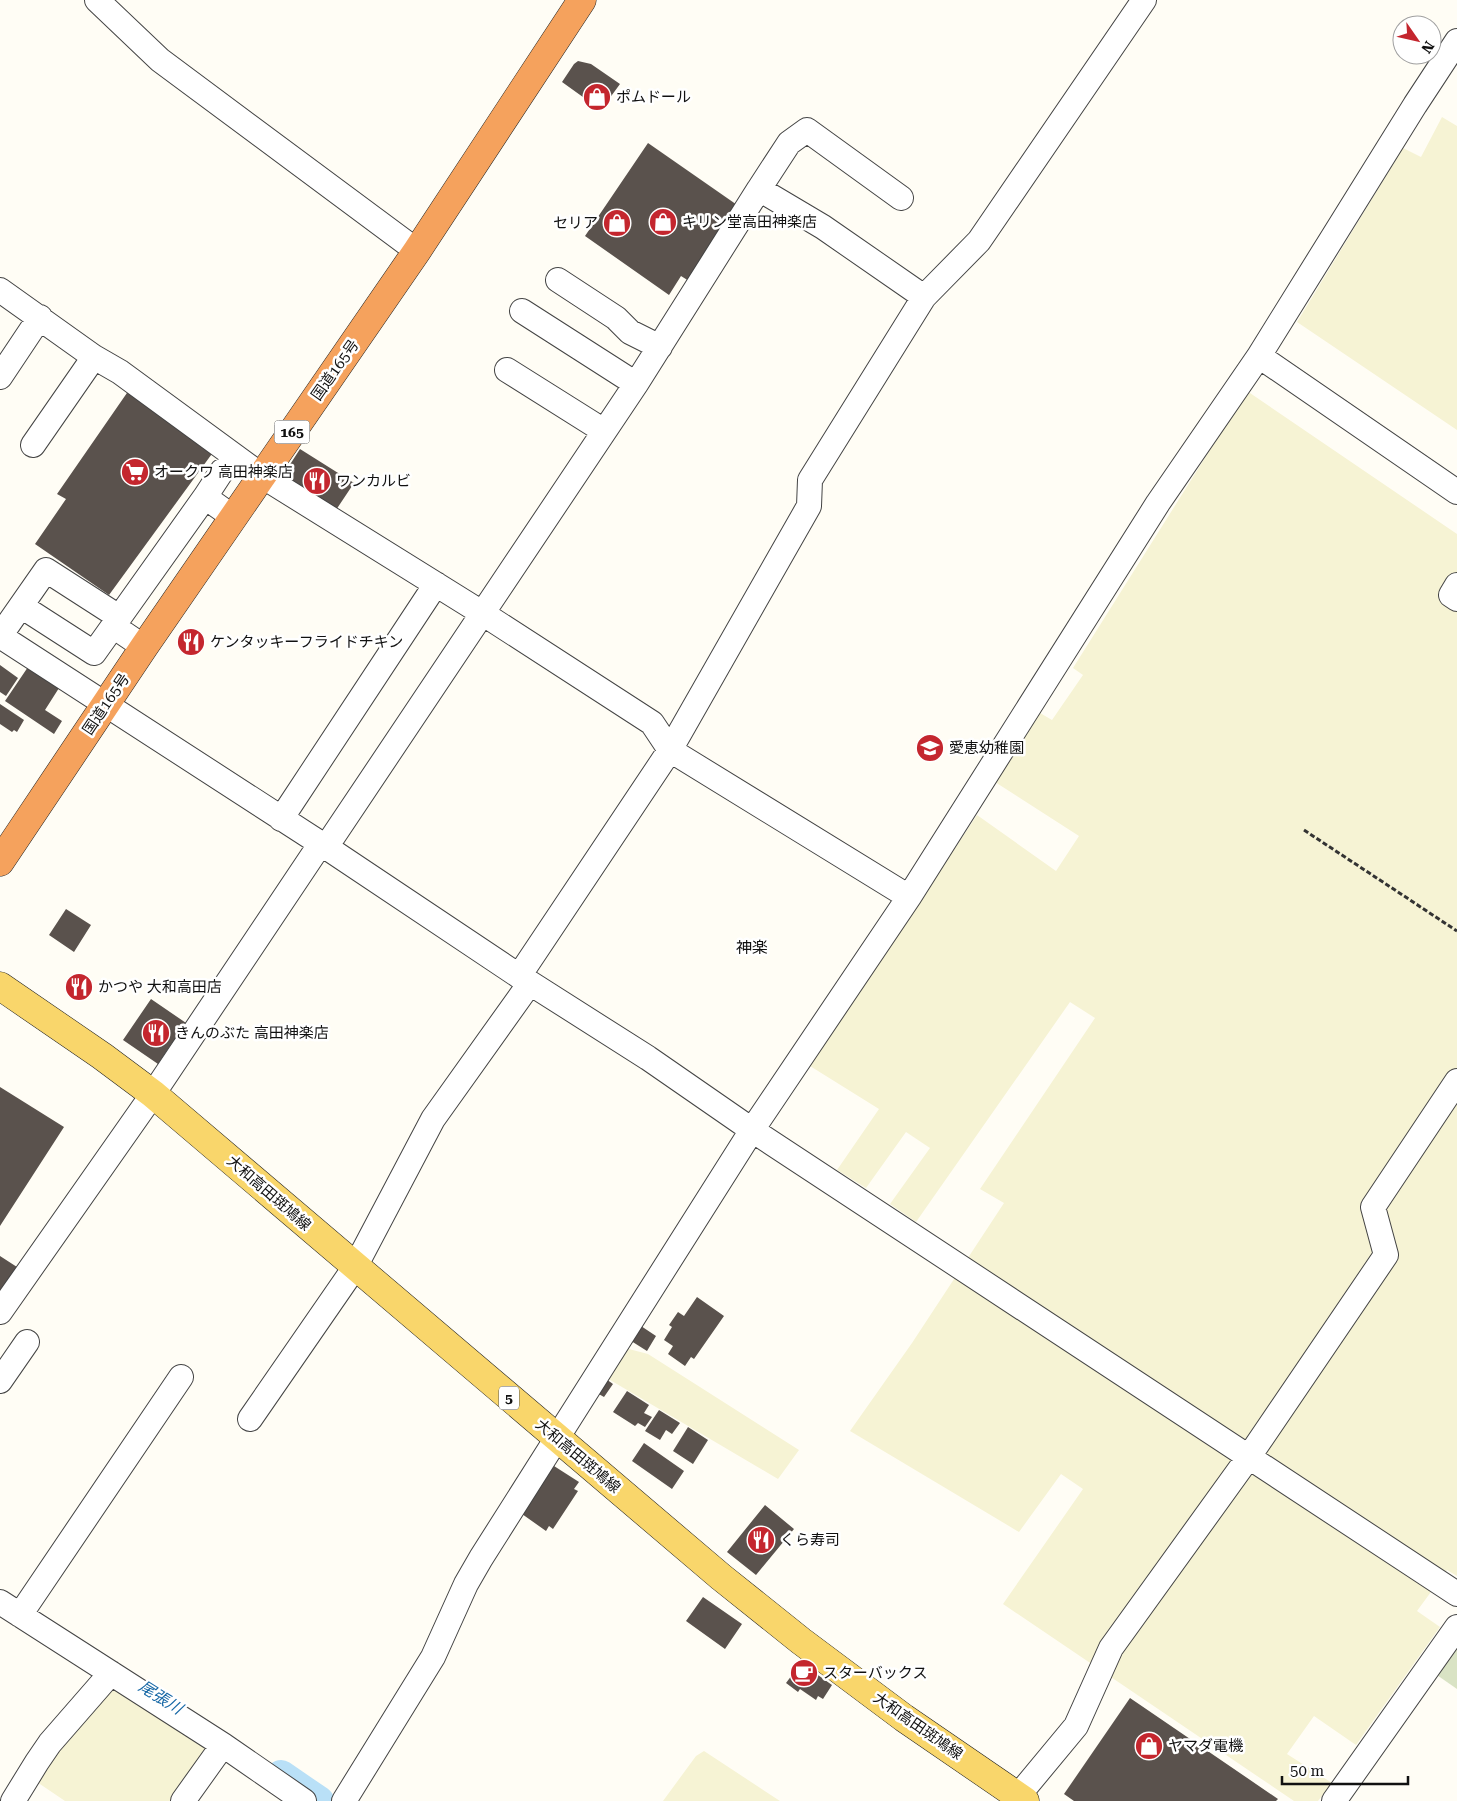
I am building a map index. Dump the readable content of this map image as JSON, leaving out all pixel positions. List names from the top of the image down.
{
  "streets": {
    "highway": ["国道165号", "165"],
    "main road": ["大和高田斑鳩線", "5"]
  },
  "districts": ["神楽"],
  "water": ["尾張川"],
  "places": {
    "shop": [
      "ポムドール",
      "キリン堂高田神楽店",
      "セリア",
      "ヤマダ電機"
    ],
    "supermarket": ["オークワ 高田神楽店"],
    "restaurant": [
      "ワンカルビ",
      "ケンタッキーフライドチキン",
      "かつや 大和高田店",
      "きんのぶた 高田神楽店",
      "くら寿司"
    ],
    "school or university": ["愛恵幼稚園"],
    "cafe": ["スターバックス"]
  },
  "scale_bar": "50 m",
  "north": "bottom right"
}
